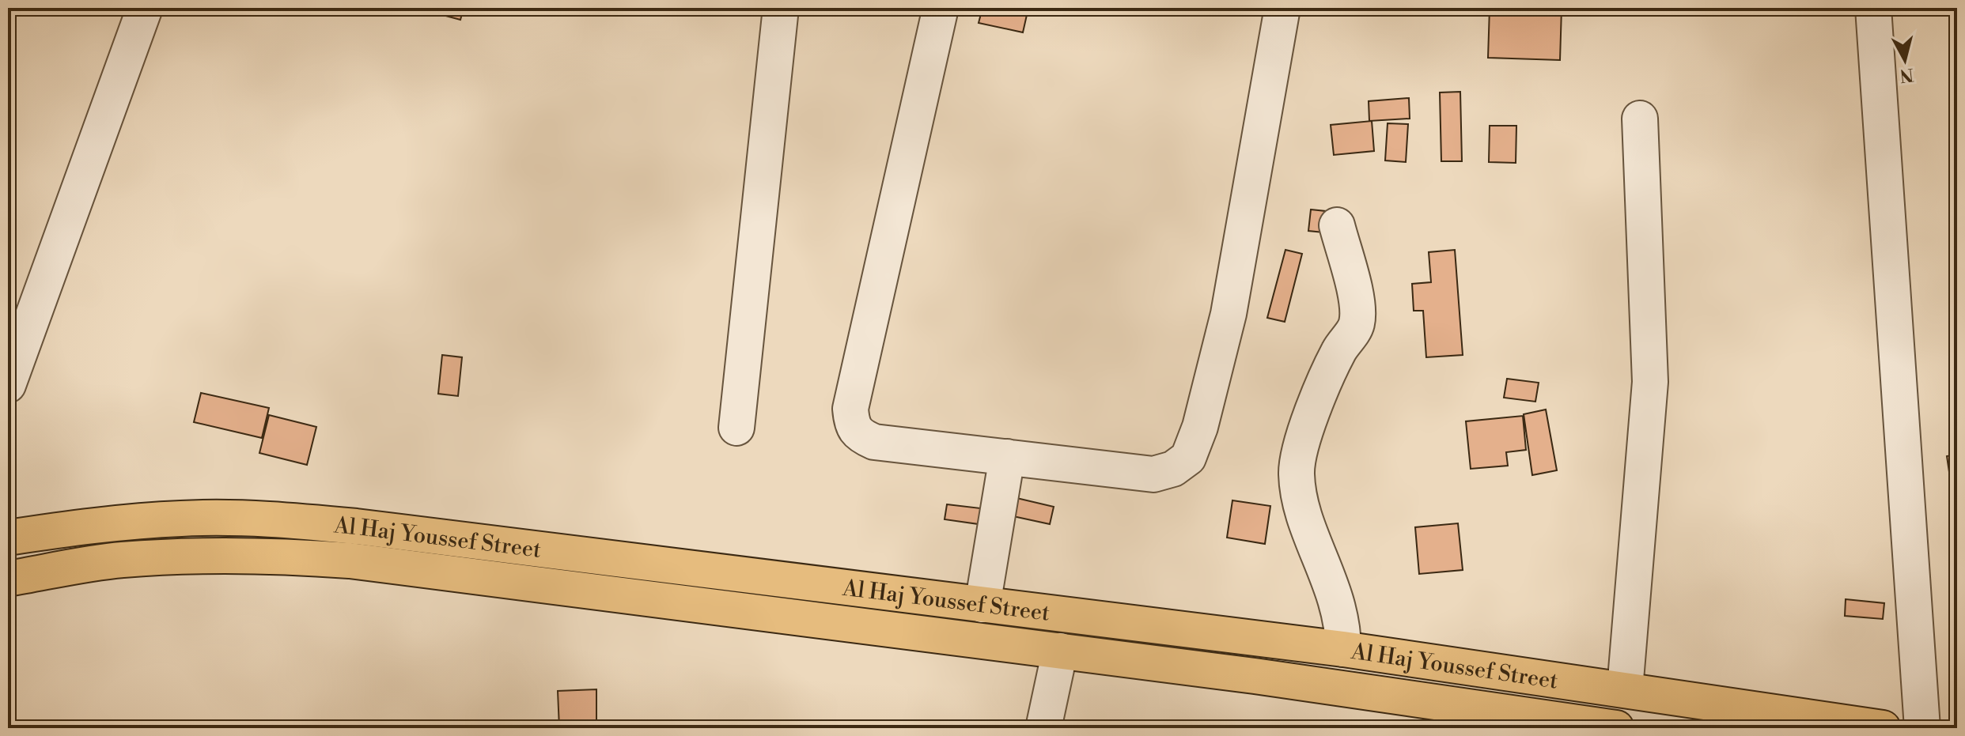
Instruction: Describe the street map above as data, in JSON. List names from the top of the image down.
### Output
{
  "streets": {
    "main road": ["Al Haj Youssef Street"]
  },
  "north": "bottom"
}
